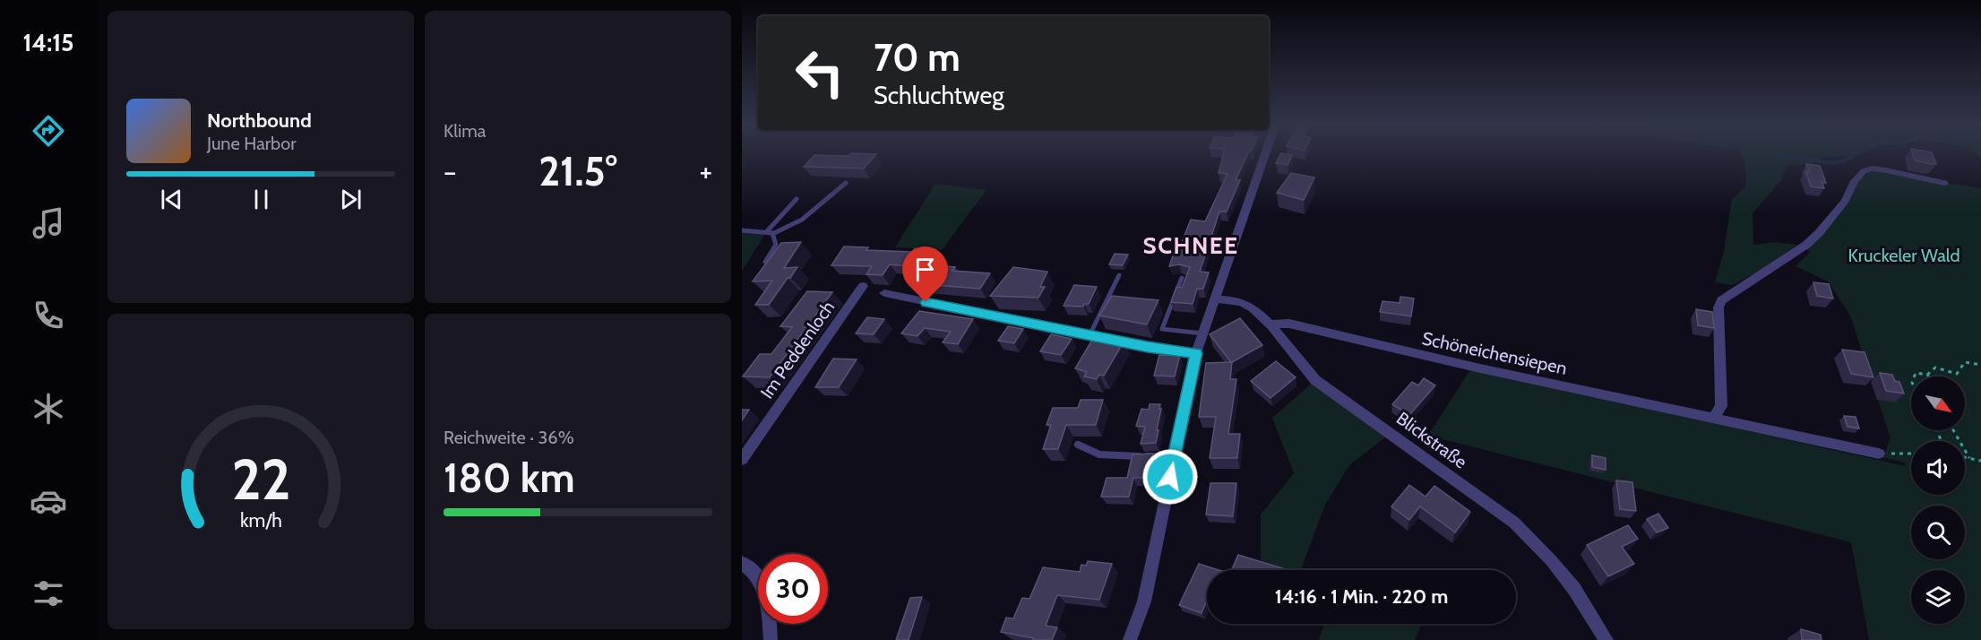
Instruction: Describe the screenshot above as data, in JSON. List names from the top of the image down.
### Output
{
  "streets": {
    "street": ["Im Peddenloch", "Schöneichensiepen", "Blickstraße"]
  },
  "crossings": [
    ["Schöneichensiepen", "Blickstraße"]
  ],
  "districts": ["SCHNEE"],
  "parks": ["Kruckeler Wald"],
  "north": "bottom right",
  "page": {
    "tabs": "14:15",
    "tile": [
      "Klima",
      ["Reichweite · 36%", "180 km"]
    ],
    "turn": ["70 m", "Schluchtweg"],
    "song": ["Northbound", "June Harbor"],
    "heat": ["−", "21.5°", "+"],
    "limit": "30",
    "trip": "14:16 · 1 Min. · 220 m",
    "gauge": ["22", "km/h"]
  }
}
